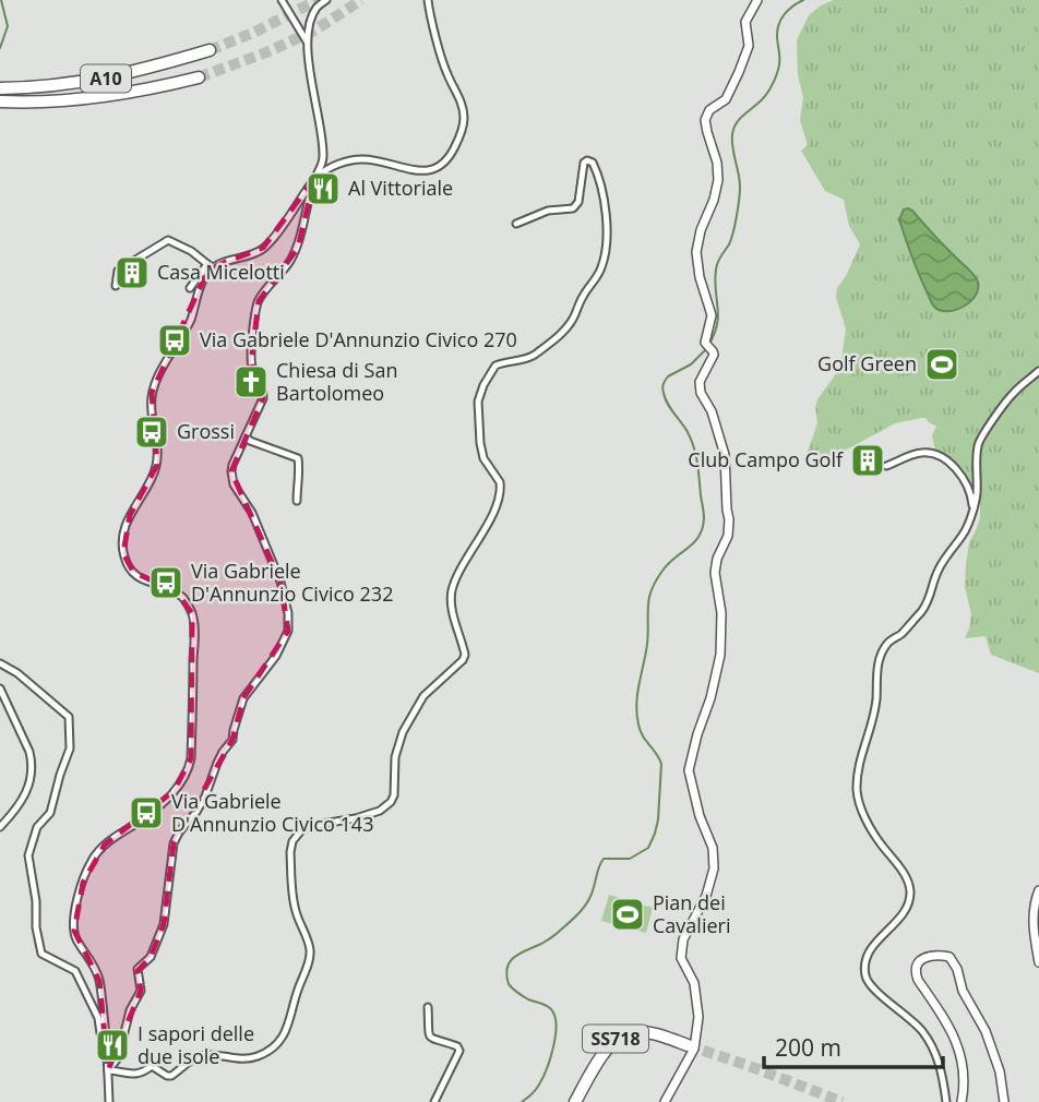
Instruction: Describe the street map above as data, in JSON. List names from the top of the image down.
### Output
{
  "streets": {
    "highway": ["A10", "SS718"]
  },
  "places": {
    "restaurant": ["Al Vittoriale", "I sapori delle due isole"],
    "building": ["Casa Micelotti", "Club Campo Golf"],
    "bus stop": [
      "Via Gabriele D'Annunzio Civico 270",
      "Grossi",
      "Via Gabriele D'Annunzio Civico 232",
      "Via Gabriele D'Annunzio Civico 143"
    ],
    "sports": ["Golf Green", "Pian dei Cavalieri"],
    "church": ["Chiesa di San Bartolomeo"]
  },
  "scale_bar": "200 m"
}
